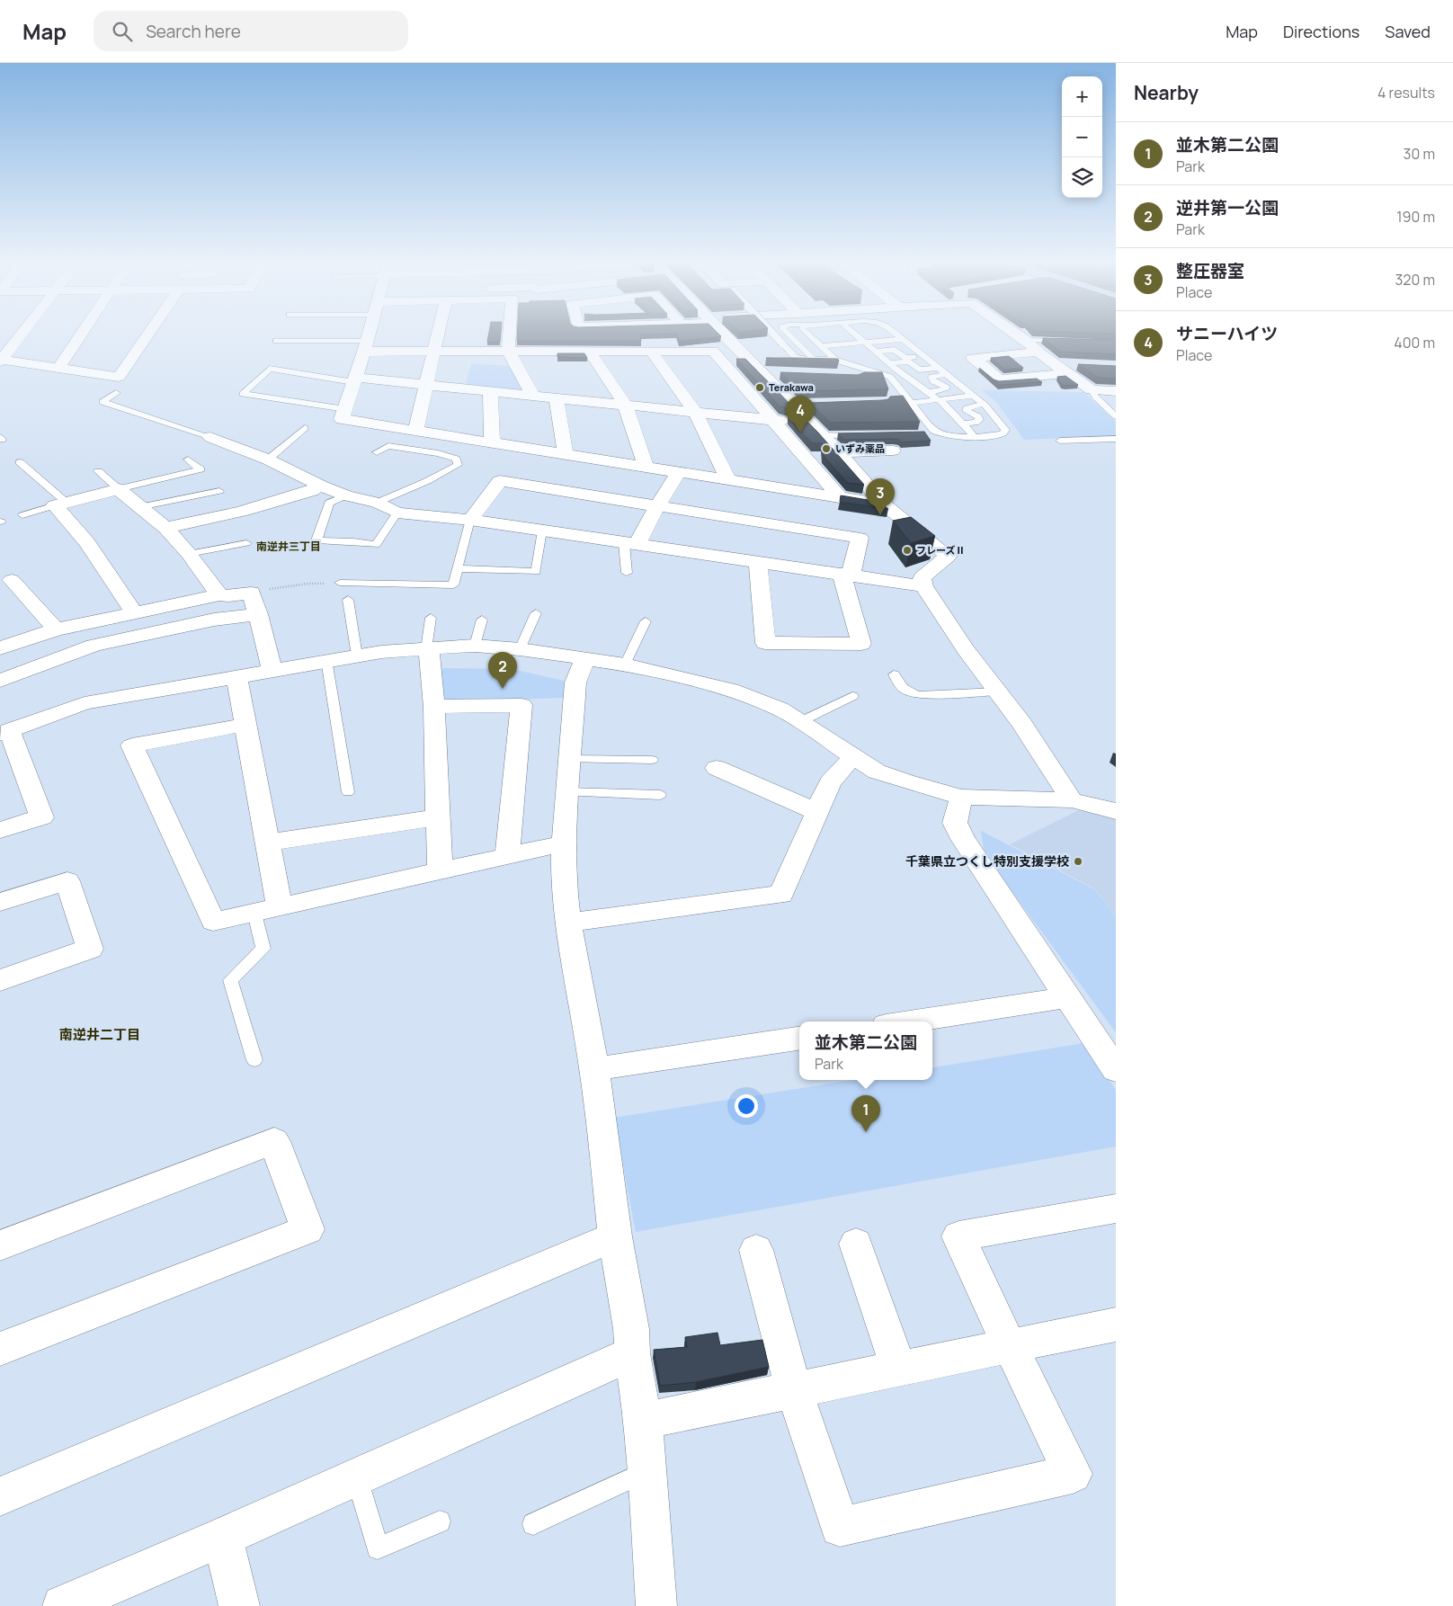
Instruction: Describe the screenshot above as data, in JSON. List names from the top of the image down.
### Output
{
  "districts": ["南逆井三丁目", "南逆井二丁目"],
  "places": [
    "Terakawa",
    "いずみ薬品",
    "フレーズⅡ",
    "千葉県立つくし特別支援学校"
  ],
  "page": {
    "header": "Map",
    "search": "Search here",
    "nav": ["Map", "Directions", "Saved"],
    "heading": ["Nearby", "4 results"],
    "map_buttons": ["+", "−"],
    "list": [
      {
        "mark": "1",
        "name": "並木第二公園",
        "note": "Park",
        "value": "30 m"
      },
      {
        "mark": "2",
        "name": "逆井第一公園",
        "note": "Park",
        "value": "190 m"
      },
      {
        "mark": "3",
        "name": "整圧器室",
        "note": "Place",
        "value": "320 m"
      },
      {
        "mark": "4",
        "name": "サニーハイツ",
        "note": "Place",
        "value": "400 m"
      }
    ],
    "pins": [
      "4",
      "3",
      "2",
      "1"
    ],
    "popup": ["並木第二公園", "Park"]
  }
}
